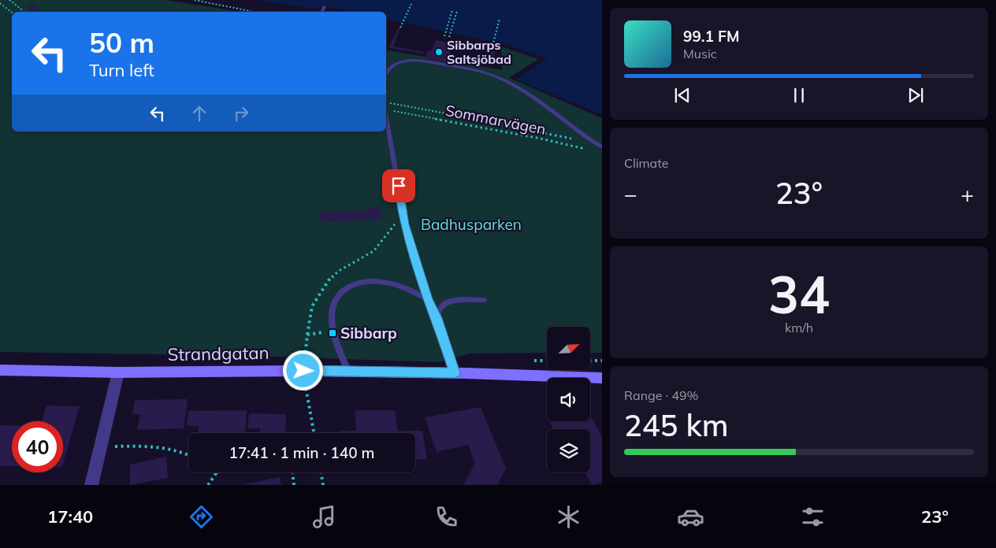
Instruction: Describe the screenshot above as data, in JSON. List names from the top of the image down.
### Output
{
  "streets": {
    "street": ["Strandgatan"],
    "path": ["Sommarvägen"]
  },
  "parks": ["Badhusparken"],
  "places": {
    "other": ["Sibbarps Saltsjöbad"],
    "transit": ["Sibbarp"]
  },
  "north": "top right",
  "page": {
    "turn": ["50 m", "Turn left"],
    "song": ["99.1 FM", "Music"],
    "tile": [
      "Climate",
      ["34", "km/h"],
      ["Range · 49%", "245 km"]
    ],
    "heat": ["−", "23°", "+"],
    "limit": "40",
    "trip": "17:41 · 1 min · 140 m",
    "tabs": ["17:40", "23°"]
  }
}
